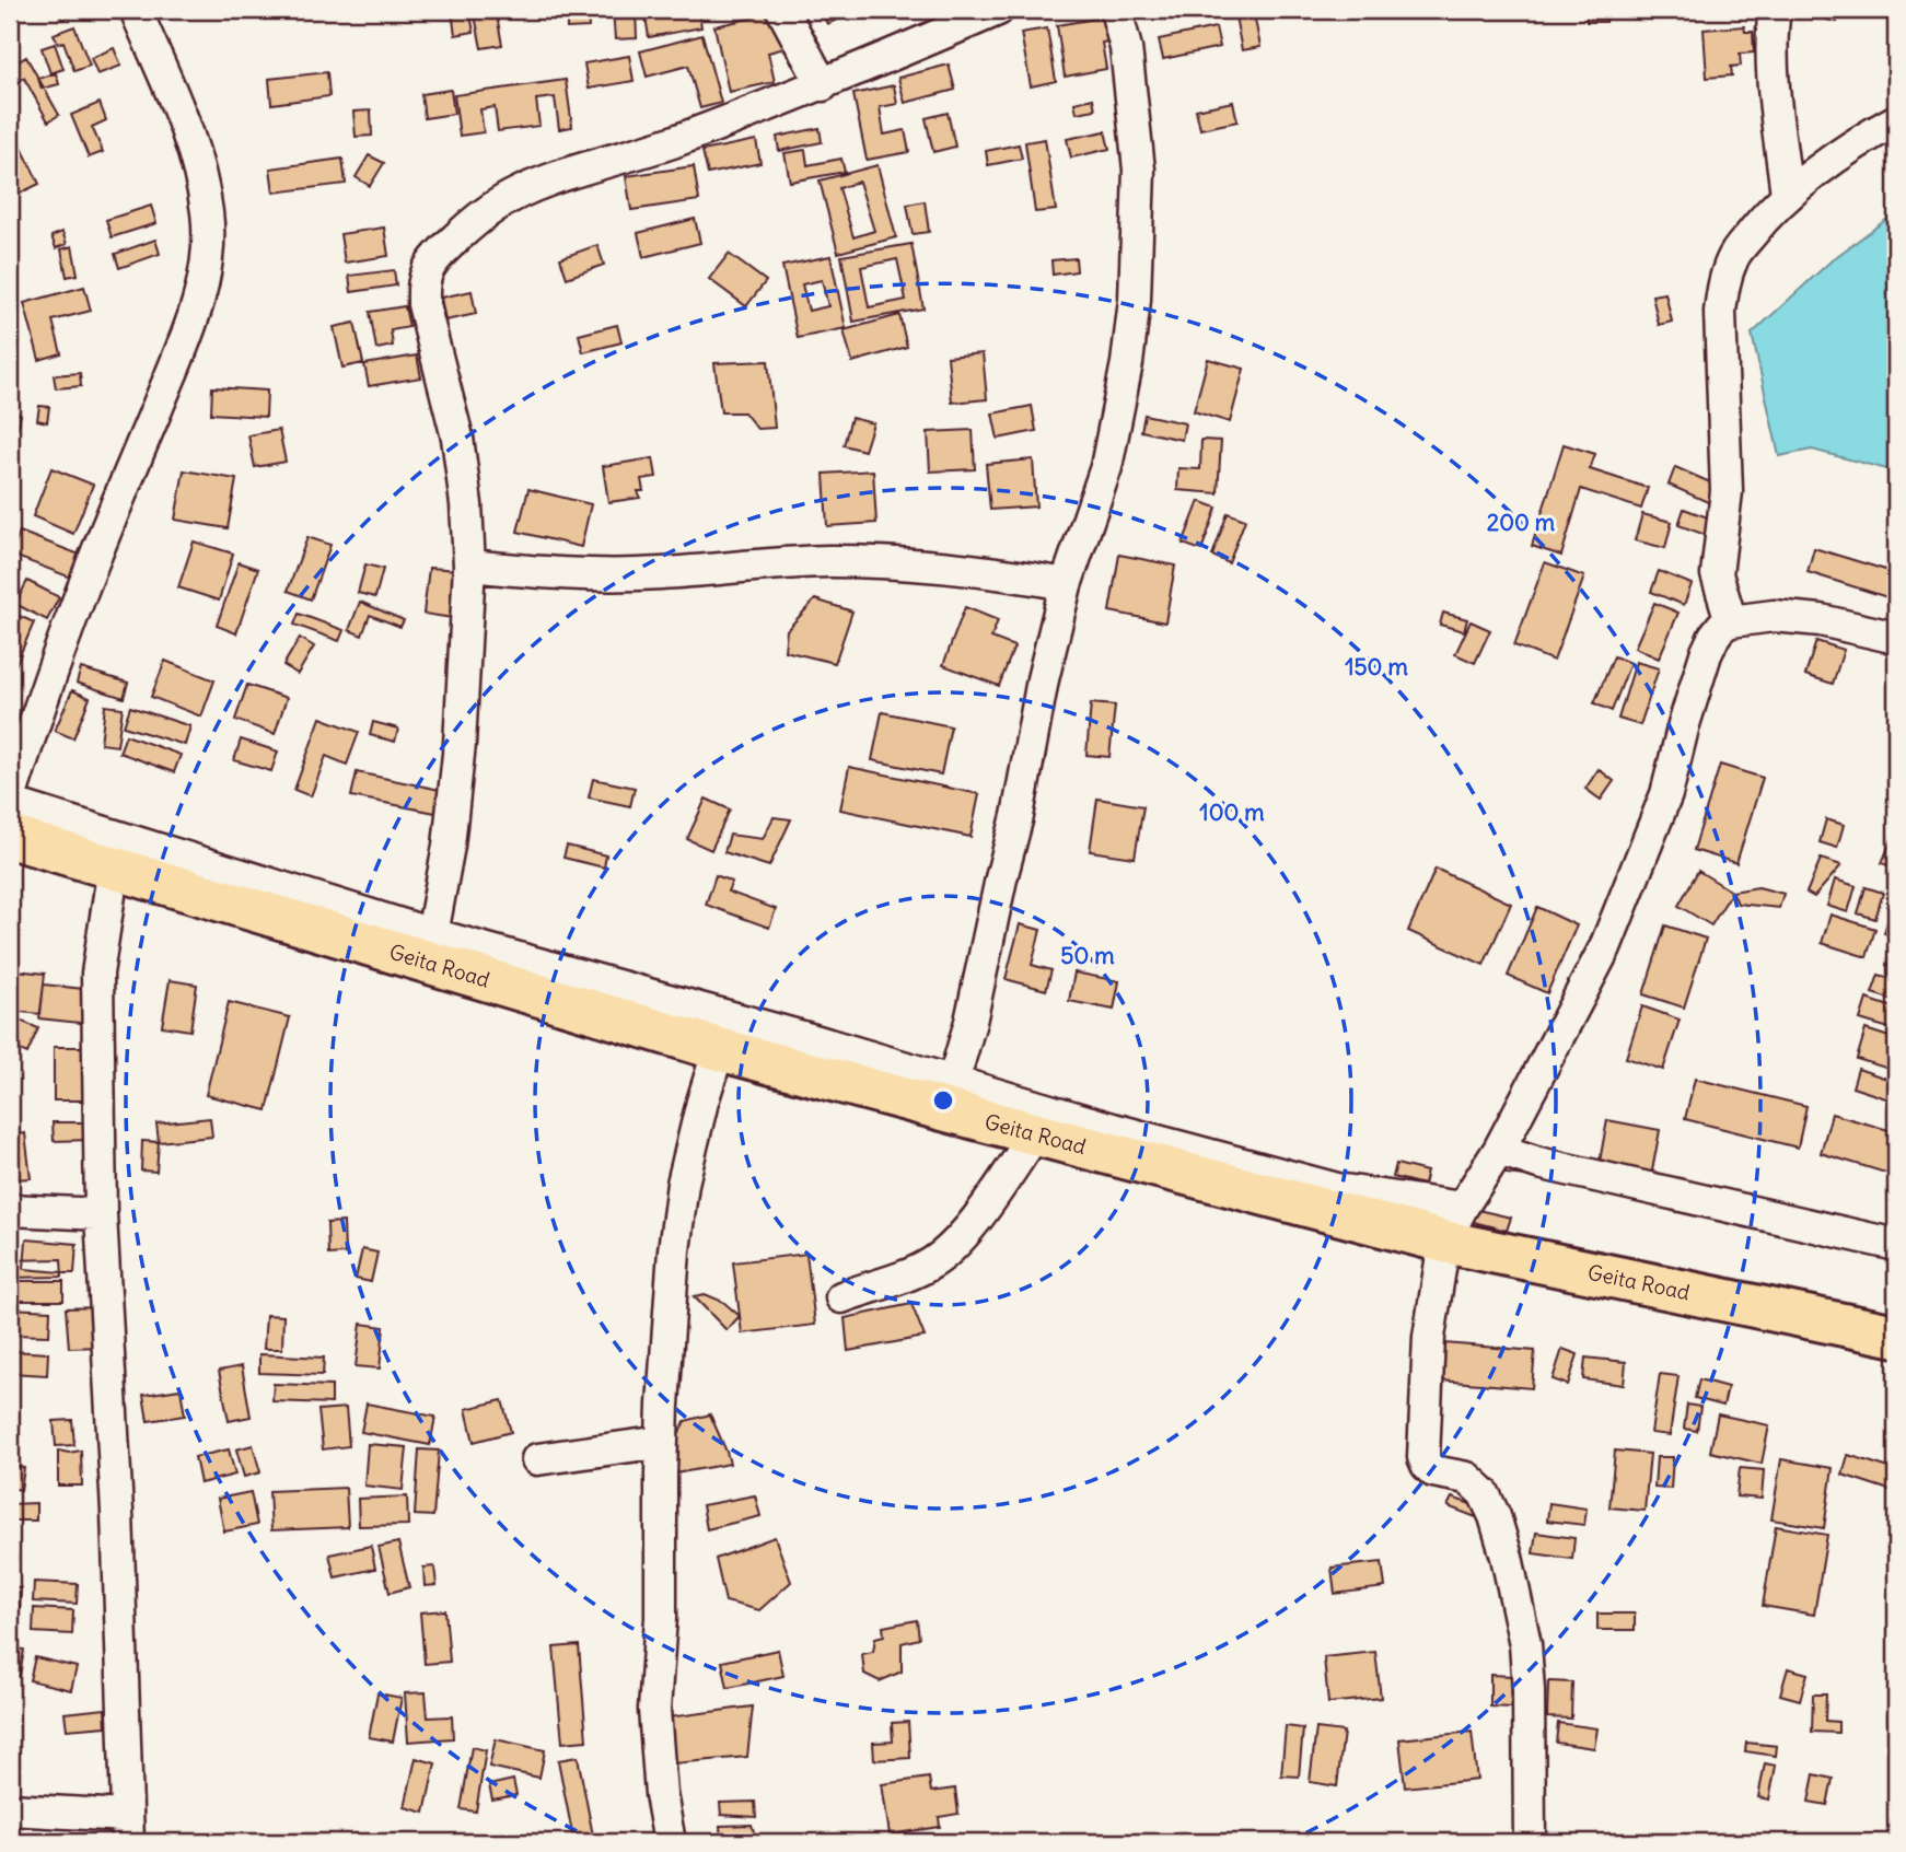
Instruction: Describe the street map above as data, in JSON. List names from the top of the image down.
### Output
{
  "streets": {
    "highway": ["Geita Road"]
  },
  "rings": [
    "200 m",
    "150 m",
    "100 m",
    "50 m"
  ]
}
